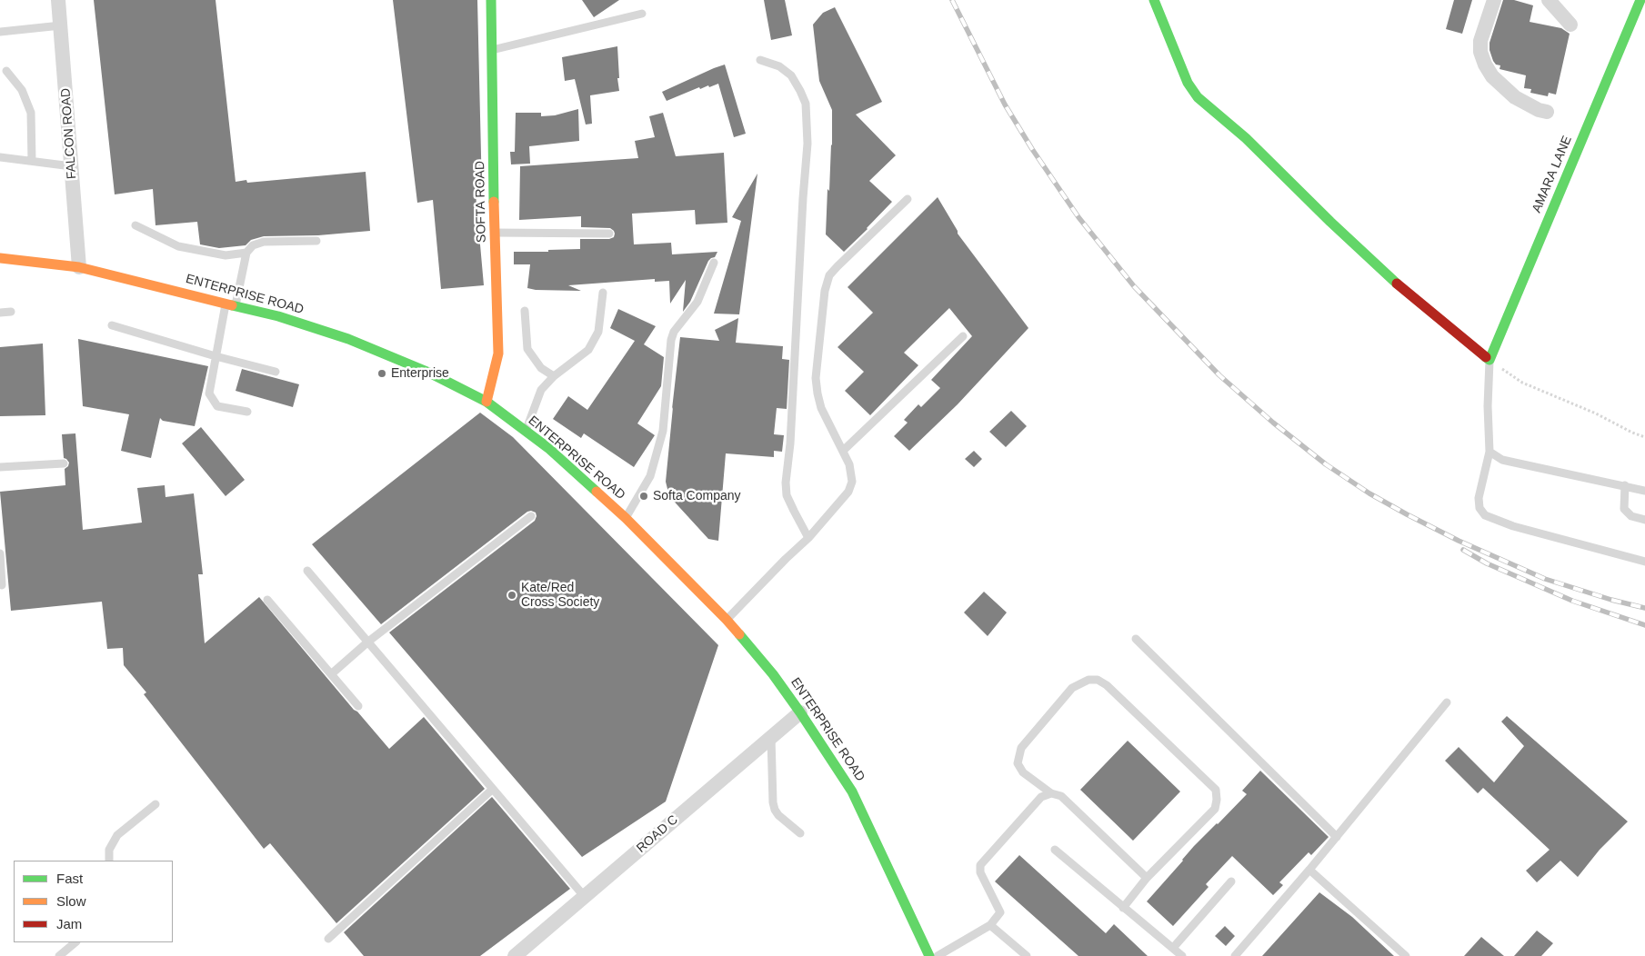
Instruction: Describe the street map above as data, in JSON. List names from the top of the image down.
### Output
{
  "streets": {
    "street": [
      "FALCON ROAD",
      "AMARA LANE",
      "SOFTA ROAD",
      "ENTERPRISE ROAD",
      "ROAD C"
    ]
  },
  "crossings": [
    ["FALCON ROAD", "ENTERPRISE ROAD"],
    ["SOFTA ROAD", "ENTERPRISE ROAD"],
    ["ENTERPRISE ROAD", "ROAD C"]
  ],
  "places": ["Enterprise", "Softa Company", "Kate/Red Cross Society"],
  "legend": ["Fast", "Slow", "Jam"]
}
